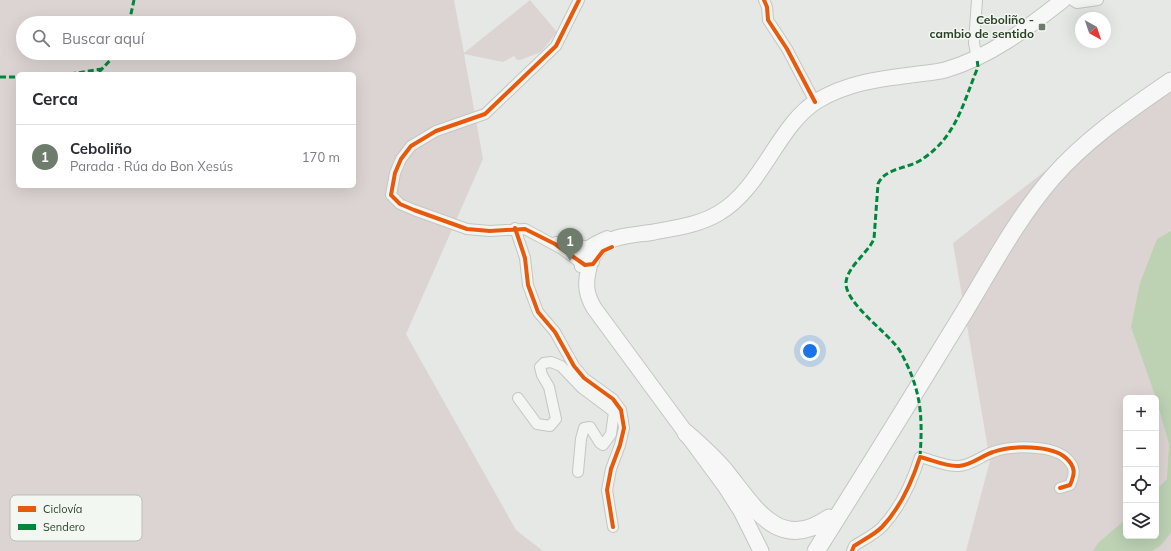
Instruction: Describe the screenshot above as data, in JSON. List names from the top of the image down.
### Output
{
  "places": {
    "transit": ["Ceboliño - cambio de sentido"]
  },
  "legend": ["Ciclovía", "Sendero"],
  "north": "bottom right",
  "page": {
    "search": "Buscar aquí",
    "heading": "Cerca",
    "list": [
      {
        "mark": "1",
        "name": "Ceboliño",
        "note": "Parada · Rúa do Bon Xesús",
        "value": "170 m"
      }
    ],
    "pins": "1",
    "map_buttons": ["+", "−"]
  }
}
